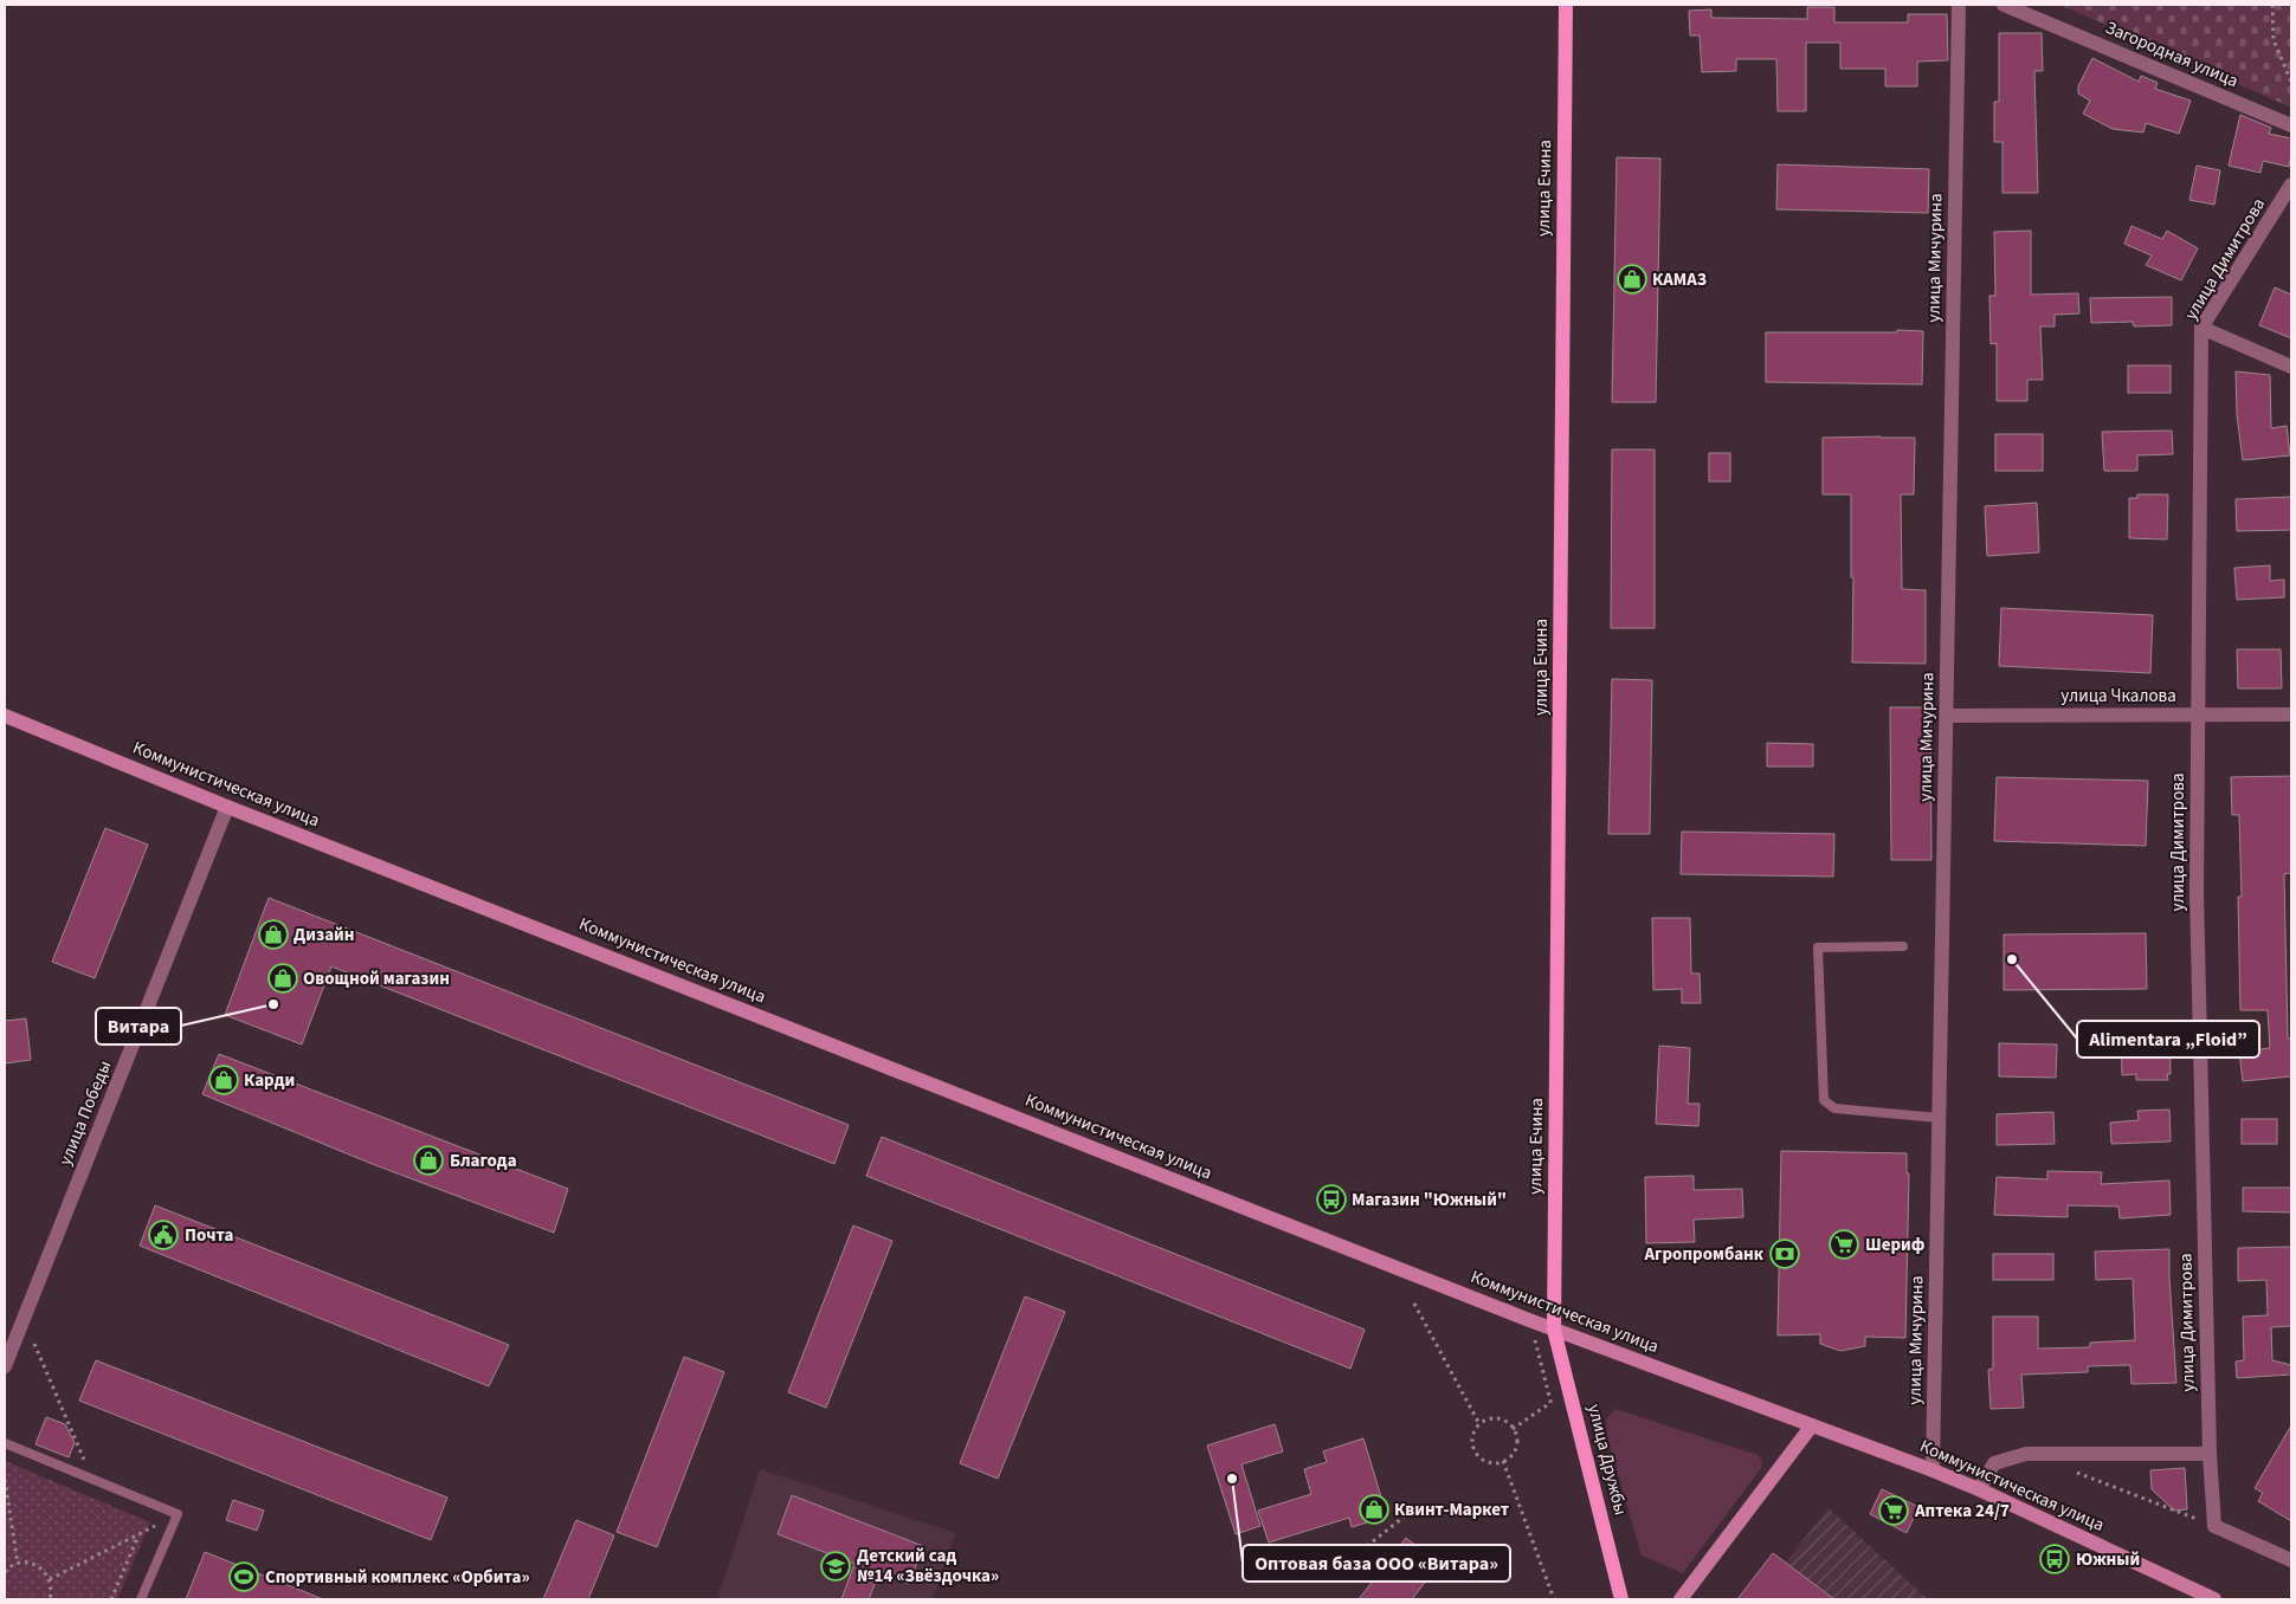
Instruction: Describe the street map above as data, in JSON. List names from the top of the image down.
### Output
{
  "streets": {
    "main road": ["улица Ечина", "Коммунистическая улица", "улица Дружбы"],
    "street": [
      "Загородная улица",
      "улица Мичурина",
      "улица Димитрова",
      "улица Чкалова",
      "улица Победы"
    ]
  },
  "crossings": [
    ["улица Ечина", "Коммунистическая улица"],
    ["улица Ечина", "улица Дружбы"],
    ["улица Мичурина", "улица Чкалова"],
    ["улица Мичурина", "Коммунистическая улица"],
    ["улица Димитрова", "улица Чкалова"],
    ["Коммунистическая улица", "улица Победы"],
    ["Коммунистическая улица", "улица Дружбы"]
  ],
  "places": {
    "shop": [
      "КАМАЗ",
      "Дизайн",
      "Овощной магазин",
      "Карди",
      "Благода",
      "Квинт-Маркет"
    ],
    "other": ["Alimentara „Floid”", "Витара", "Оптовая база ООО «Витара»"],
    "bus stop": ["Магазин \"Южный\"", "Южный"],
    "public building": ["Почта"],
    "supermarket": ["Шериф", "Аптека 24/7"],
    "bank": ["Агропромбанк"],
    "school or university": ["Детский сад №14 «Звёздочка»"],
    "sports": ["Спортивный комплекс «Орбита»"]
  }
}
